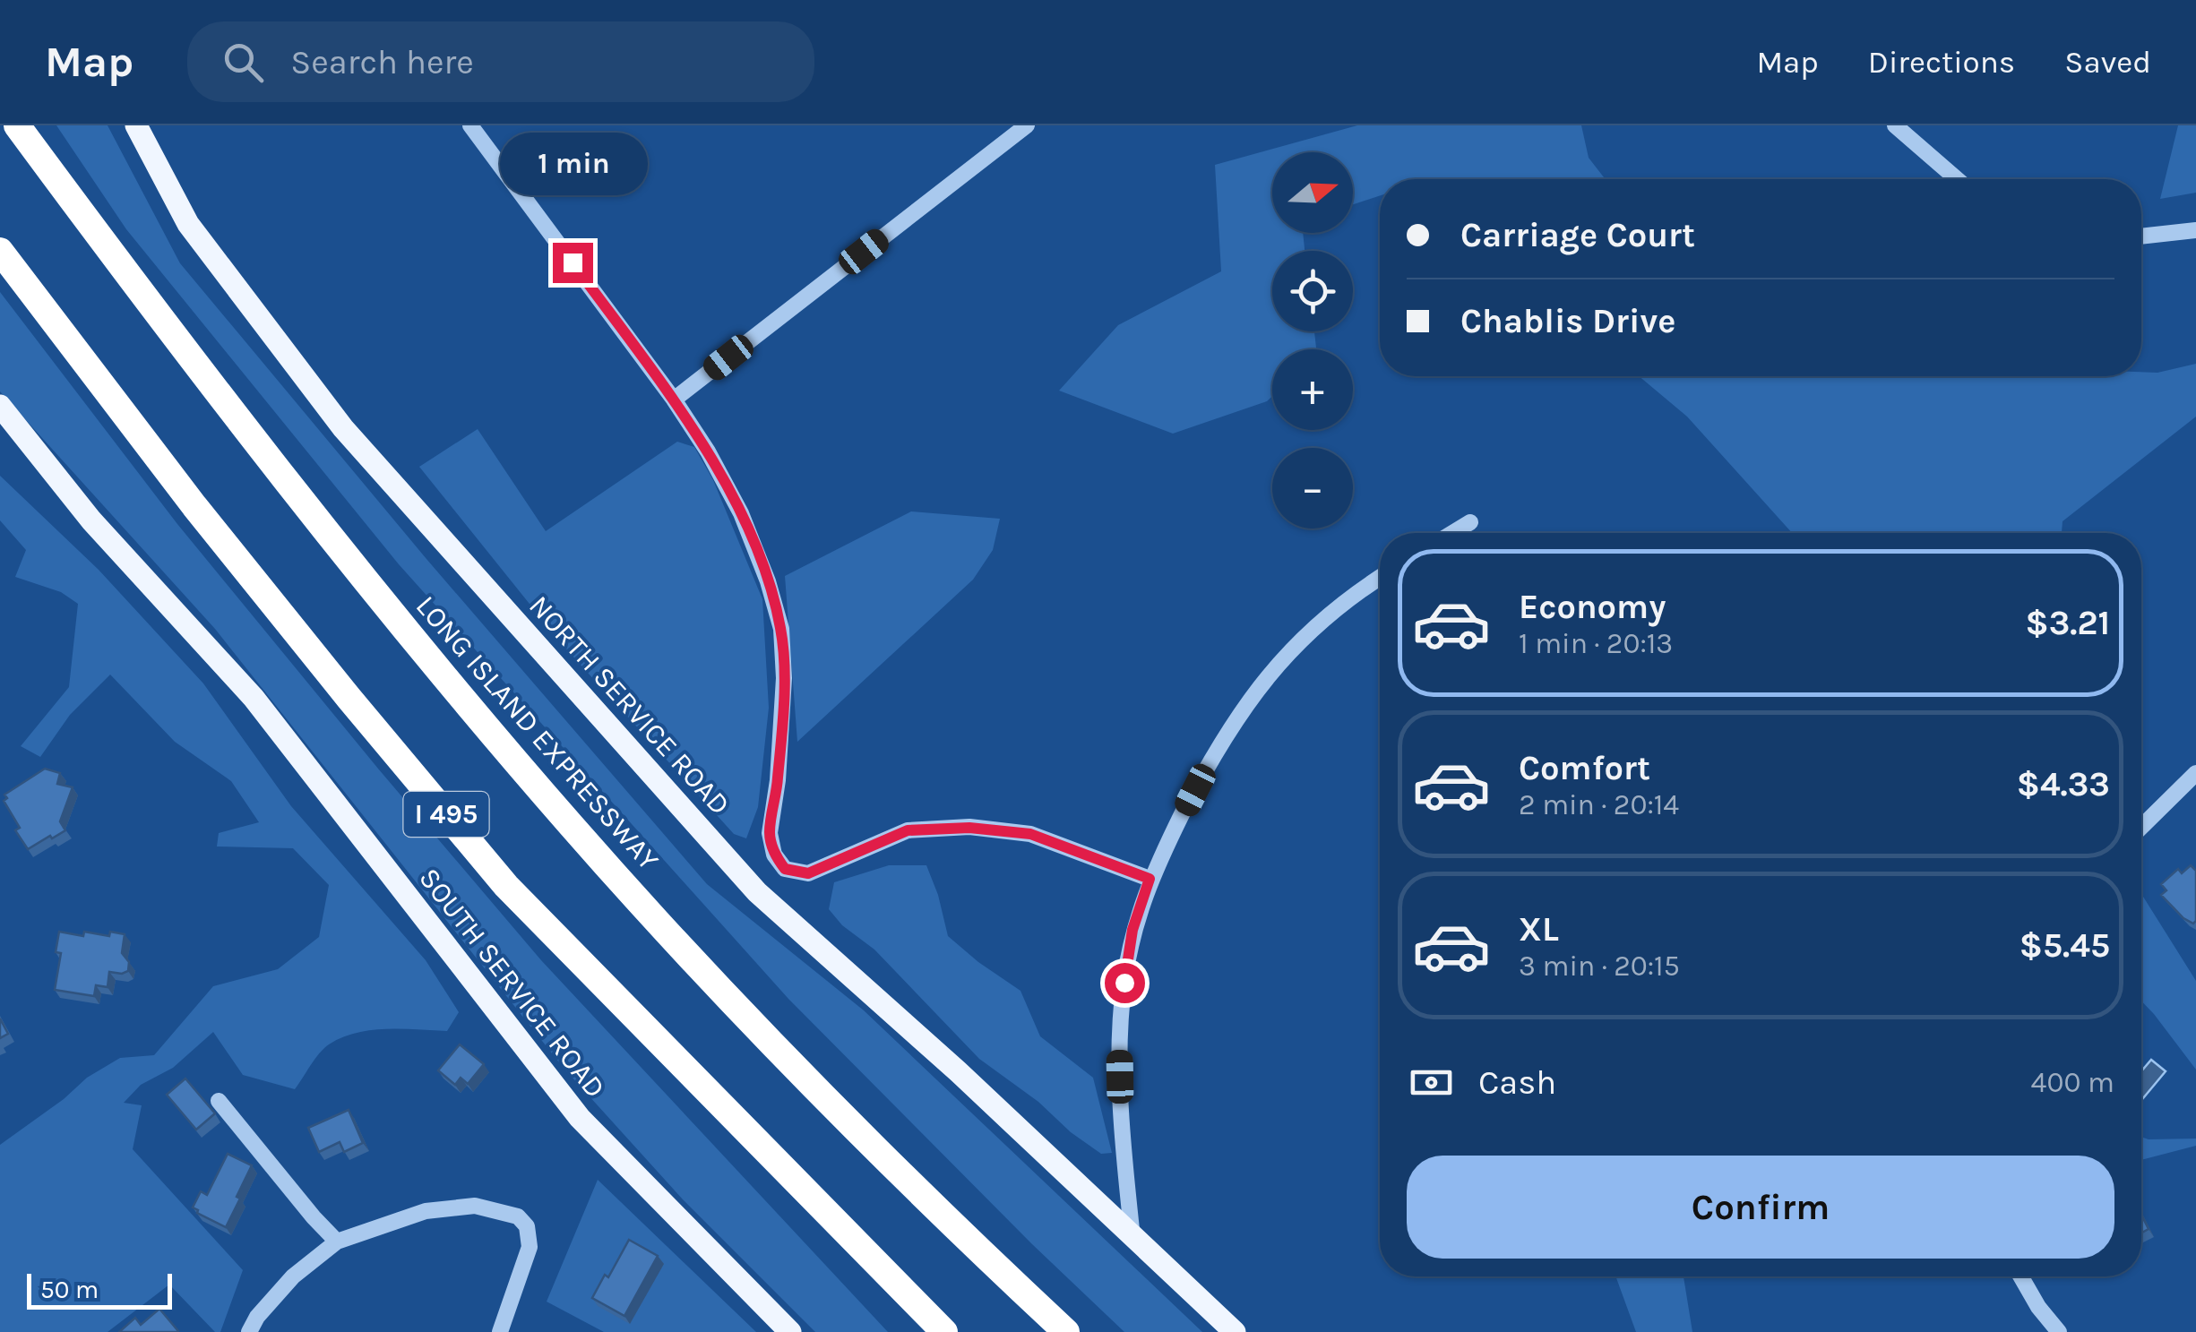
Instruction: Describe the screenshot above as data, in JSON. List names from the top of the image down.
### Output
{
  "streets": {
    "highway": ["LONG ISLAND EXPRESSWAY", "I 495"],
    "main road": ["NORTH SERVICE ROAD", "SOUTH SERVICE ROAD"]
  },
  "scale_bar": "50 m",
  "north": "right",
  "page": {
    "header": "Map",
    "search": "Search here",
    "nav": ["Map", "Directions", "Saved"],
    "bubble": "1 min",
    "map_buttons": ["+", "−"],
    "banner": ["Carriage Court", "Chablis Drive"],
    "list": [
      {
        "name": "Economy",
        "note": "1 min · 20:13",
        "value": "$3.21"
      },
      {
        "name": "Comfort",
        "note": "2 min · 20:14",
        "value": "$4.33"
      },
      {
        "name": "XL",
        "note": "3 min · 20:15",
        "value": "$5.45"
      }
    ],
    "pay": ["Cash", "400 m"],
    "buttons": "Confirm",
    "scale": "50 m"
  }
}
